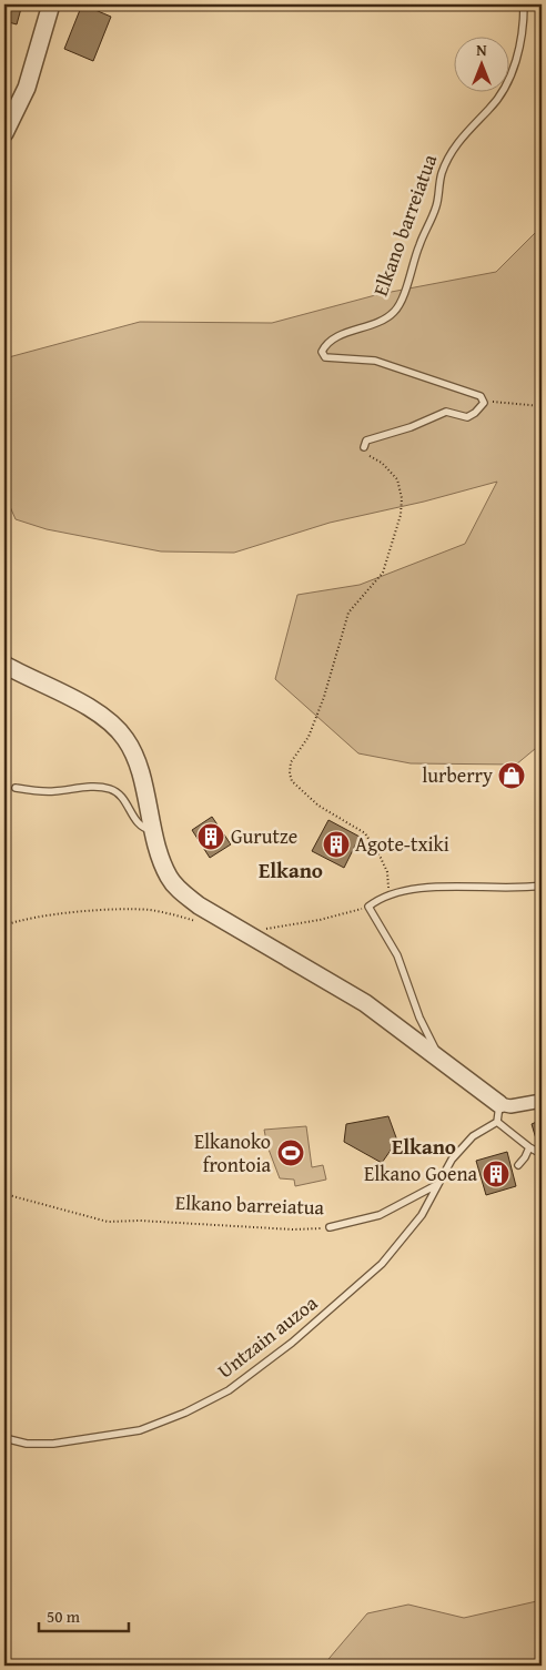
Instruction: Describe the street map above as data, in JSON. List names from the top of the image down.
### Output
{
  "streets": {
    "lane": ["Elkano barreiatua", "Untzain auzoa"]
  },
  "crossings": [
    ["Elkano barreiatua", "Untzain auzoa"]
  ],
  "districts": ["Elkano", "Elkano"],
  "places": {
    "shop": ["lurberry"],
    "building": ["Gurutze", "Agote-txiki", "Elkano Goena"],
    "sports": ["Elkanoko frontoia"]
  },
  "scale_bar": "50 m",
  "north": "top"
}
